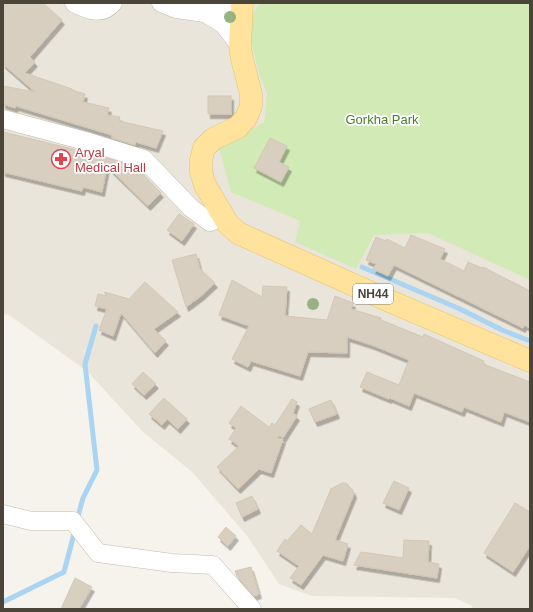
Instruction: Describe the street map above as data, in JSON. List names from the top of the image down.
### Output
{
  "streets": {
    "main road": ["NH44"]
  },
  "parks": ["Gorkha Park"],
  "places": {
    "pharmacy": ["Aryal Medical Hall"]
  }
}
